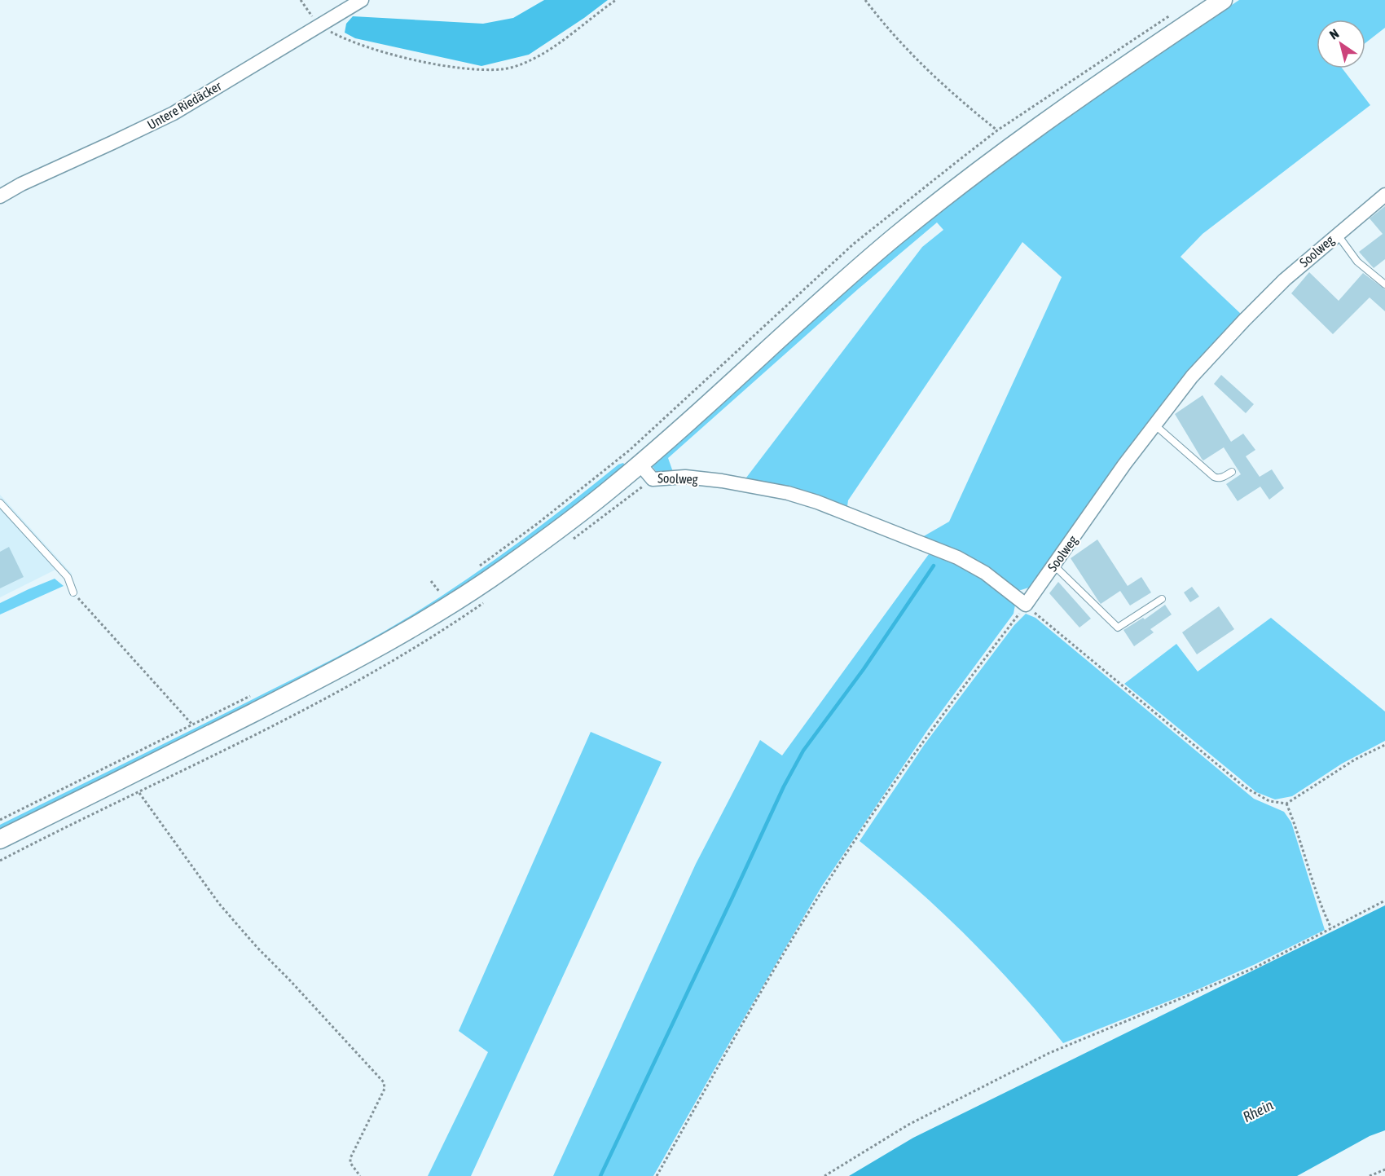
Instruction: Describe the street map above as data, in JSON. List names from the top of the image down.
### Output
{
  "streets": {
    "street": ["Untere Riedäcker", "Soolweg"]
  },
  "water": ["Rhein"],
  "north": "top left"
}
